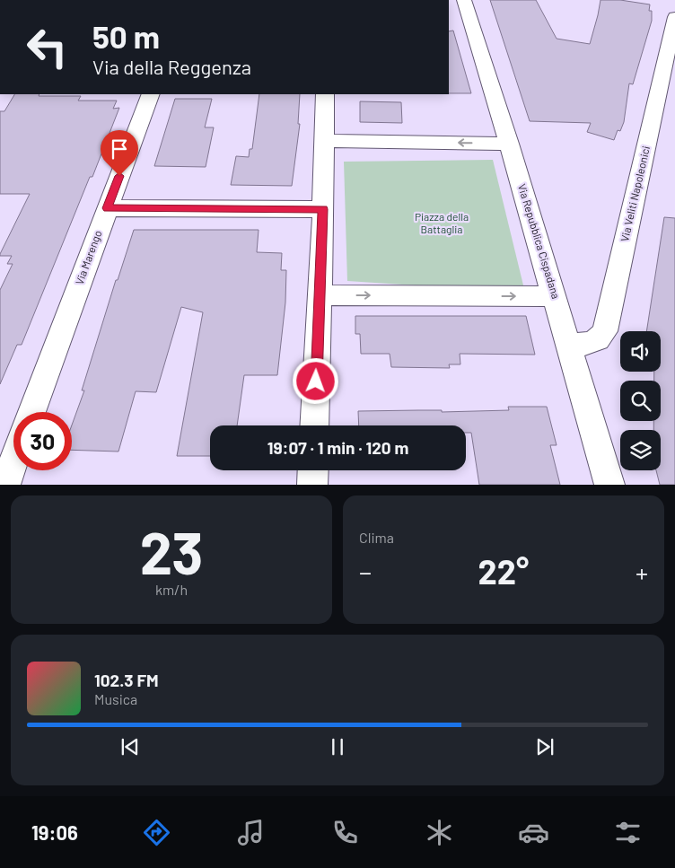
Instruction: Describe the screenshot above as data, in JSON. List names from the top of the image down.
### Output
{
  "streets": {
    "street": ["Via Veliti Napoleonici", "Via Repubblica Cispadana", "Via Marengo"]
  },
  "crossings": [
    ["Via Veliti Napoleonici", "Via Repubblica Cispadana"]
  ],
  "parks": ["Piazza della Battaglia"],
  "page": {
    "turn": ["50 m", "Via della Reggenza"],
    "limit": "30",
    "trip": "19:07 · 1 min · 120 m",
    "tile": [
      ["23", "km/h"],
      "Clima"
    ],
    "heat": ["−", "22°", "+"],
    "song": ["102.3 FM", "Musica"],
    "tabs": "19:06"
  }
}
